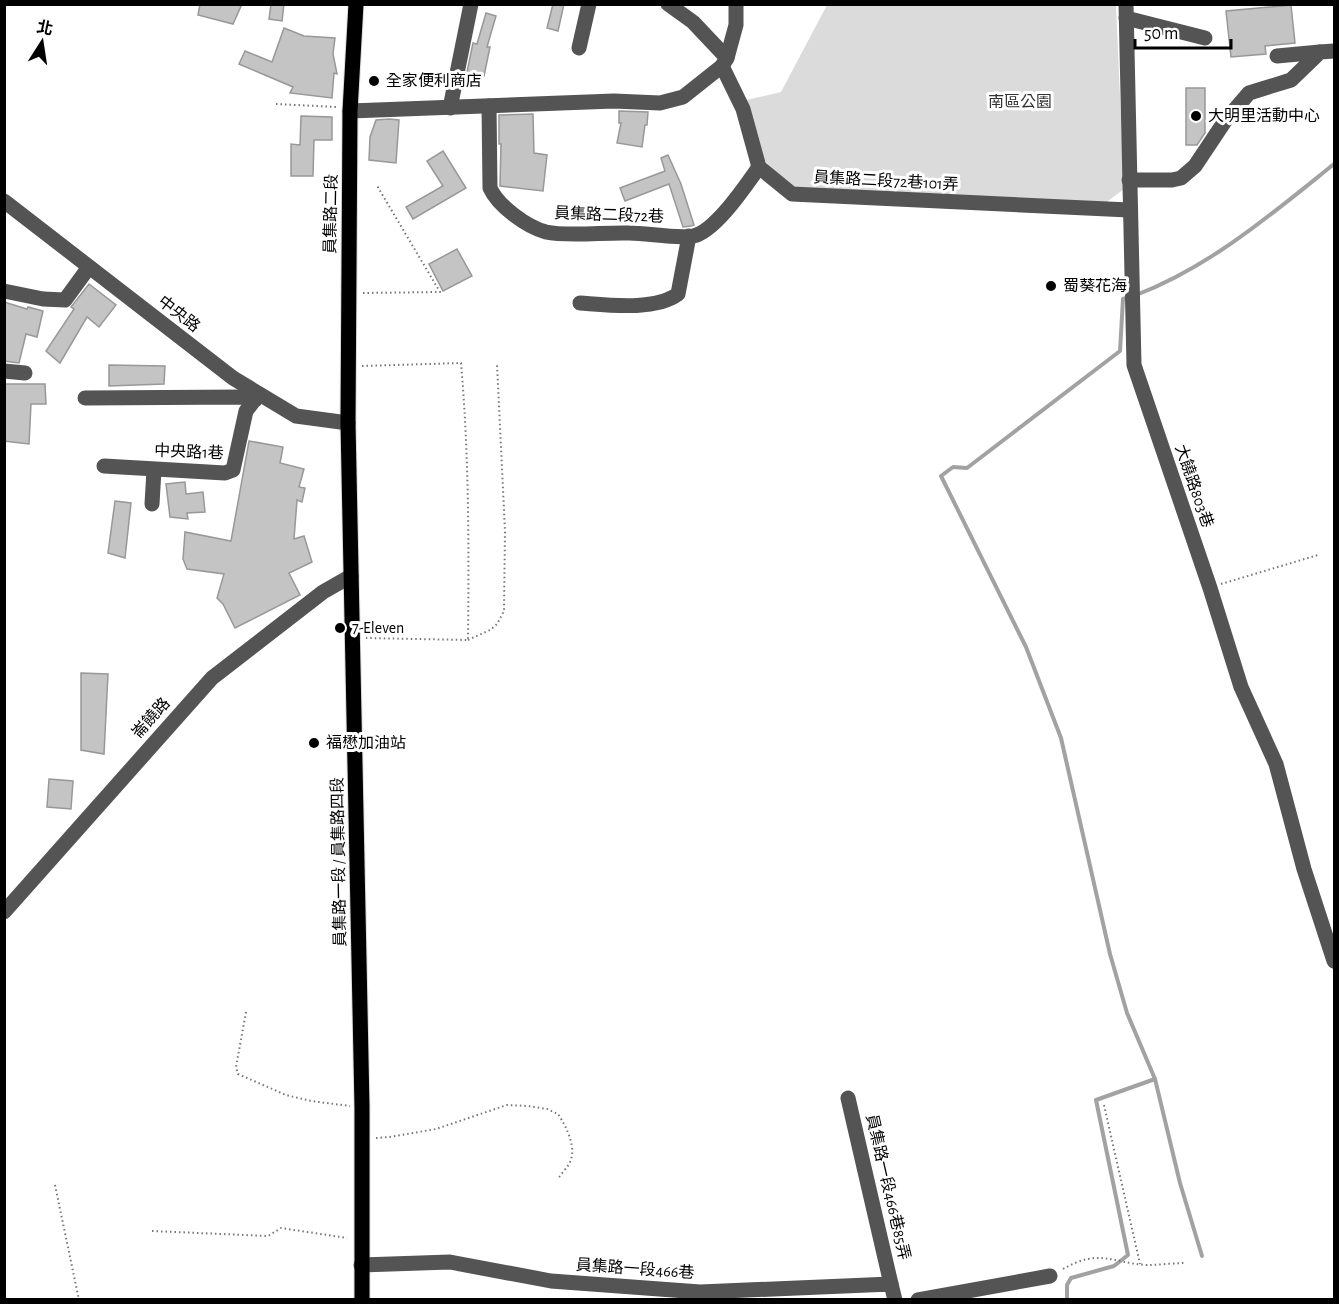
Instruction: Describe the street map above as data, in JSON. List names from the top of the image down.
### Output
{
  "streets": {
    "main road": ["員集路二段", "員集路一段 / 員集路四段"],
    "street": [
      "員集路二段72巷101弄",
      "員集路二段72巷",
      "中央路",
      "中央路1巷",
      "大饒路803巷",
      "崙饒路",
      "員集路一段466巷85弄",
      "員集路一段466巷"
    ]
  },
  "crossings": [
    ["員集路二段72巷101弄", "大饒路803巷"],
    ["員集路二段", "中央路"],
    ["員集路二段", "員集路一段 / 員集路四段"],
    ["中央路", "中央路1巷"],
    ["中央路", "員集路一段 / 員集路四段"],
    ["崙饒路", "員集路一段 / 員集路四段"],
    ["員集路一段 / 員集路四段", "員集路一段466巷"],
    ["員集路一段466巷85弄", "員集路一段466巷"]
  ],
  "parks": ["南區公園"],
  "places": [
    "全家便利商店",
    "大明里活動中心",
    "蜀葵花海",
    "7-Eleven",
    "福懋加油站"
  ],
  "scale_bar": "50 m",
  "north": "top"
}
